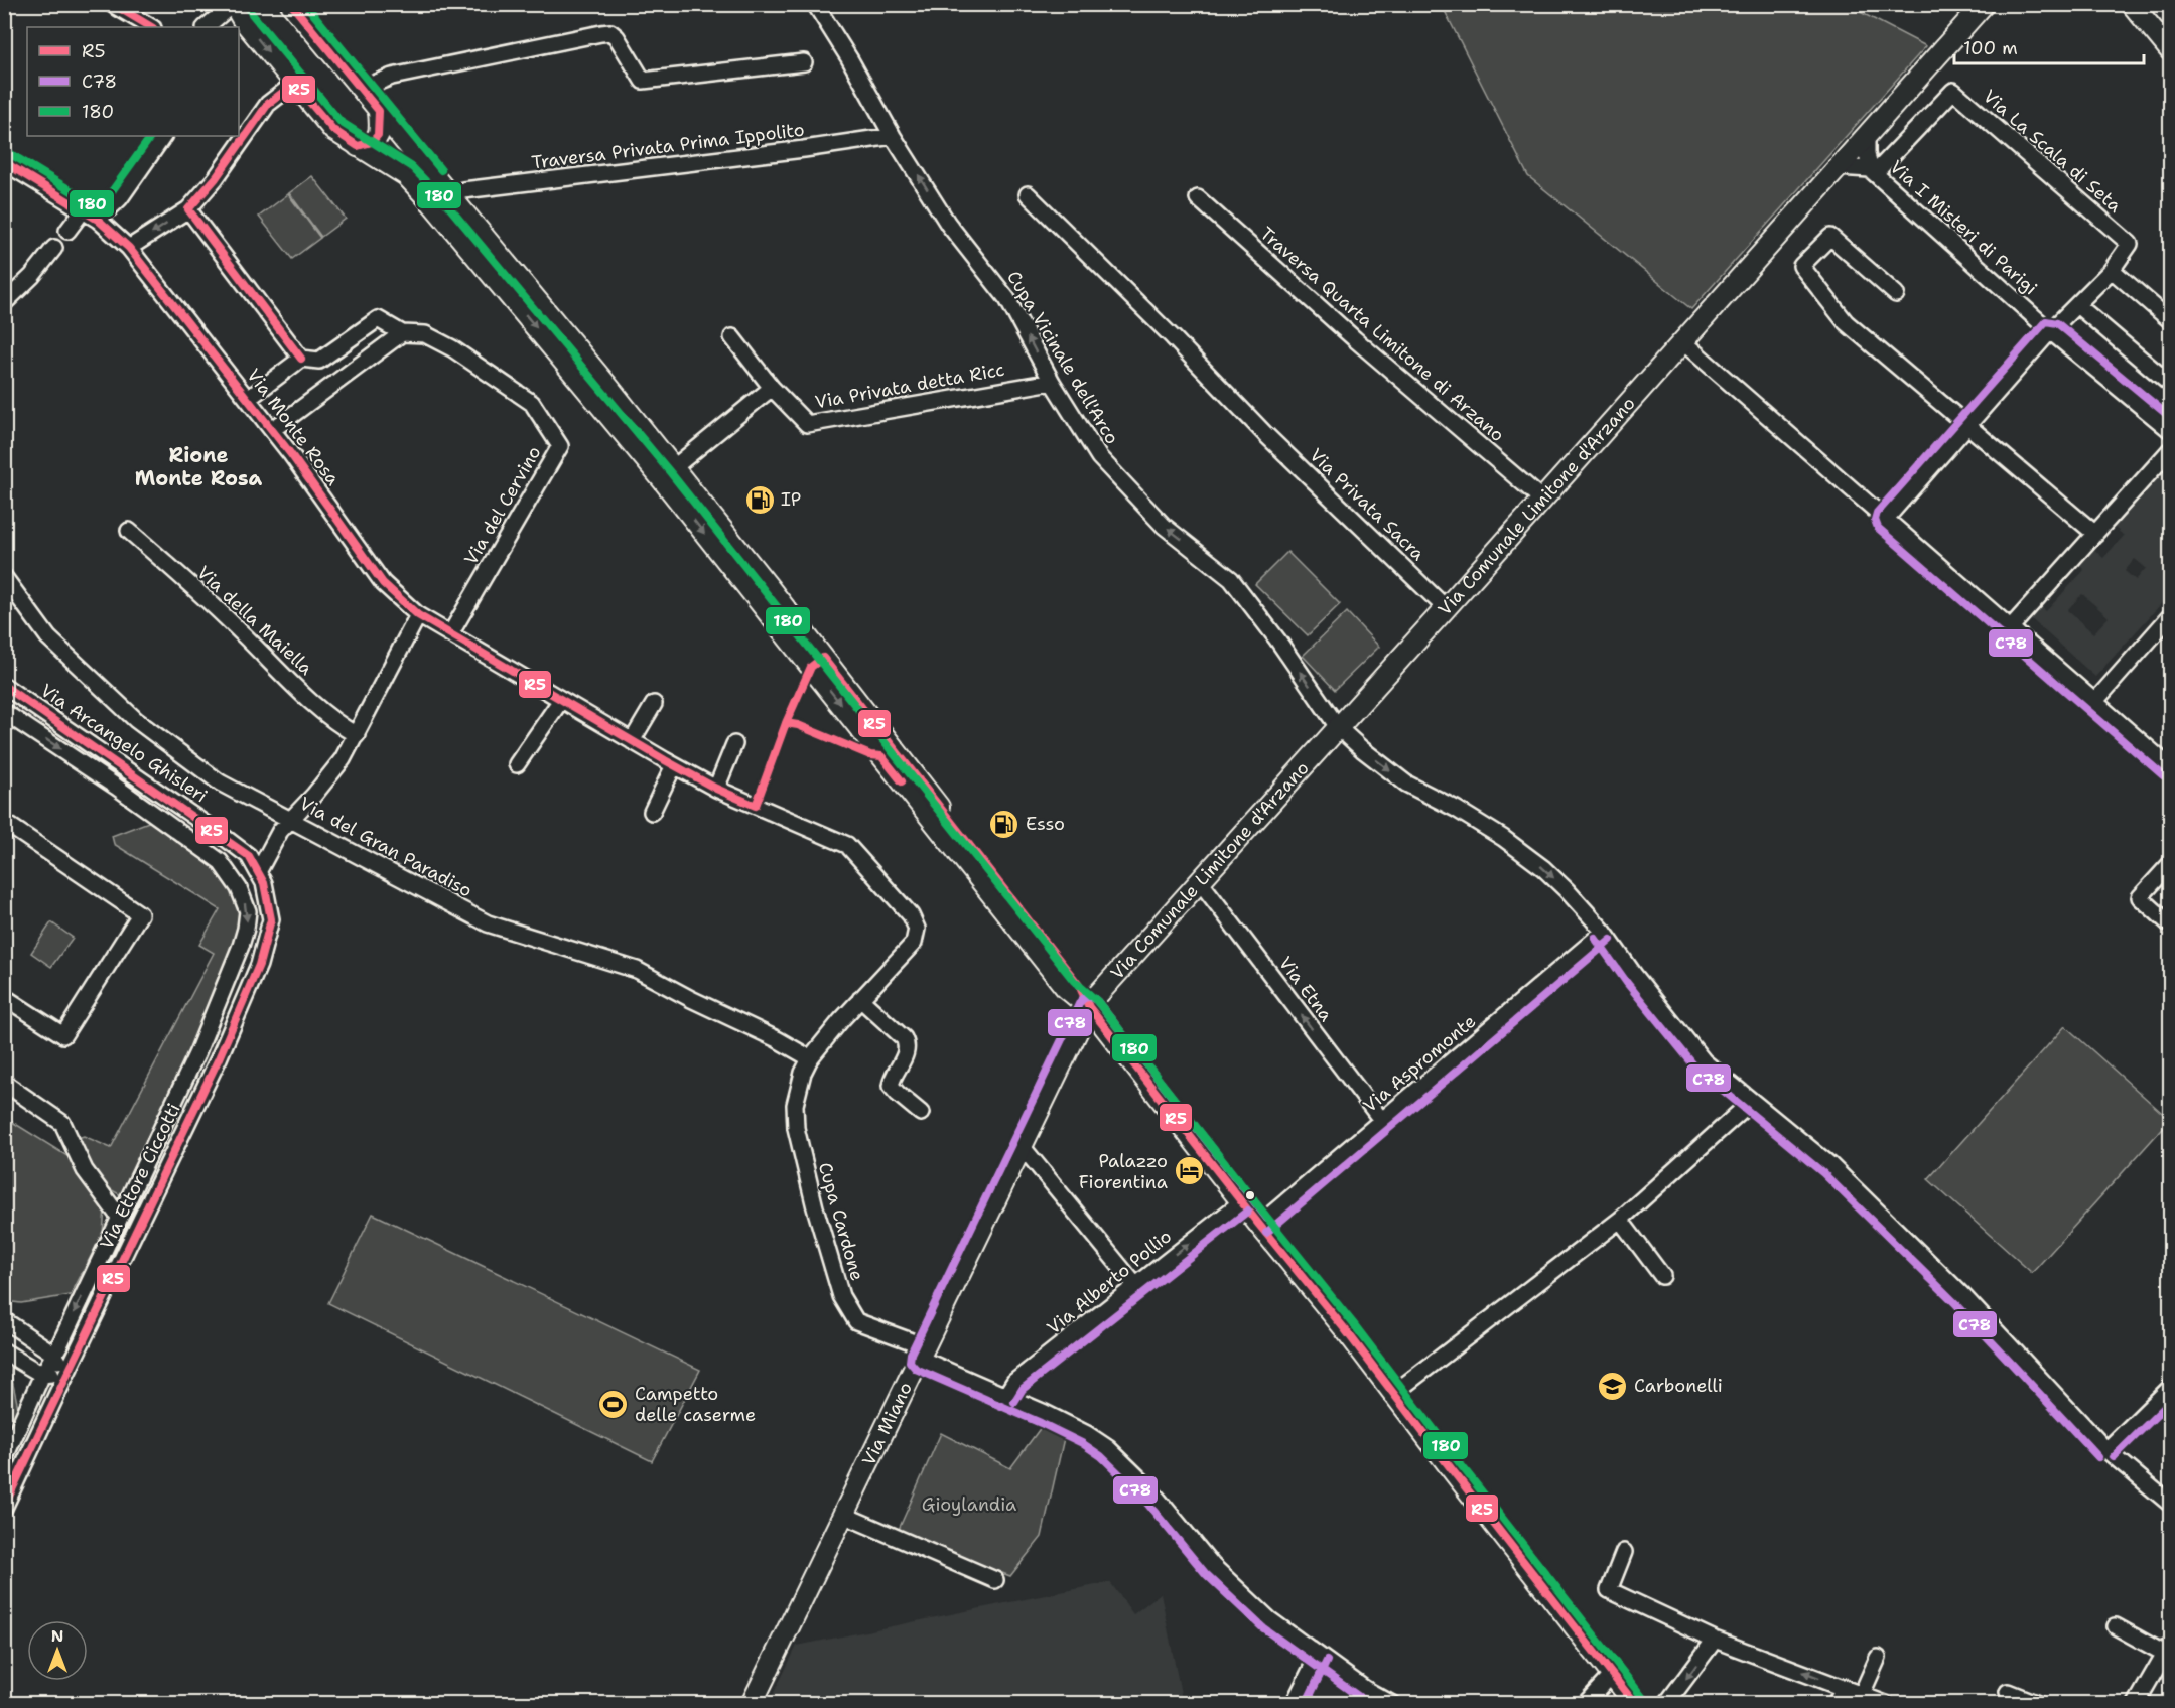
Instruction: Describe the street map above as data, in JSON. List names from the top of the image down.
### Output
{
  "streets": {
    "main road": ["Via Comunale Limitone d'Arzano", "Via Miano"],
    "street": [
      "Traversa Privata Prima Ippolito",
      "Via La Scala di Seta",
      "Via I Misteri di Parigi",
      "Traversa Quarta Limitone di Arzano",
      "Cupa Vicinale dell'Arco",
      "Via Privata detta Ricc",
      "Via Monte Rosa",
      "Via Privata Sacra",
      "Via del Cervino",
      "Via della Maiella",
      "Via Arcangelo Ghisleri",
      "Via del Gran Paradiso",
      "Via Etna",
      "Via Aspromonte",
      "Via Ettore Ciccotti",
      "Cupa Cardone",
      "Via Alberto Pollio"
    ]
  },
  "crossings": [
    ["Traversa Privata Prima Ippolito", "Cupa Vicinale dell'Arco"],
    ["Via La Scala di Seta", "Via I Misteri di Parigi"],
    ["Via I Misteri di Parigi", "Via Comunale Limitone d'Arzano"],
    ["Traversa Quarta Limitone di Arzano", "Via Comunale Limitone d'Arzano"],
    ["Cupa Vicinale dell'Arco", "Via Privata detta Ricc"],
    ["Cupa Vicinale dell'Arco", "Via Comunale Limitone d'Arzano"],
    ["Cupa Vicinale dell'Arco", "Via Aspromonte"],
    ["Via Monte Rosa", "Via del Cervino"],
    ["Via Monte Rosa", "Via del Gran Paradiso"],
    ["Via Monte Rosa", "Cupa Cardone"],
    ["Via Privata Sacra", "Via Comunale Limitone d'Arzano"],
    ["Via Comunale Limitone d'Arzano", "Via Etna"],
    ["Via Comunale Limitone d'Arzano", "Via Miano"],
    ["Via Arcangelo Ghisleri", "Via Ettore Ciccotti"],
    ["Via del Gran Paradiso", "Cupa Cardone"],
    ["Via Etna", "Via Aspromonte"],
    ["Cupa Cardone", "Via Alberto Pollio"],
    ["Cupa Cardone", "Via Miano"]
  ],
  "one_way": ["Via Etna", "Via Ettore Ciccotti", "Via Alberto Pollio"],
  "districts": ["Rione Monte Rosa"],
  "parks": ["Gioylandia"],
  "places": {
    "fuel station": ["IP", "Esso"],
    "hotel": ["Palazzo Fiorentina"],
    "school or university": ["Carbonelli"],
    "sports": ["Campetto delle caserme"]
  },
  "lines": ["transit line R5", "transit line 180", "transit line C78"],
  "legend": ["R5", "C78", "180"],
  "scale_bar": "100 m",
  "north": "top"
}
